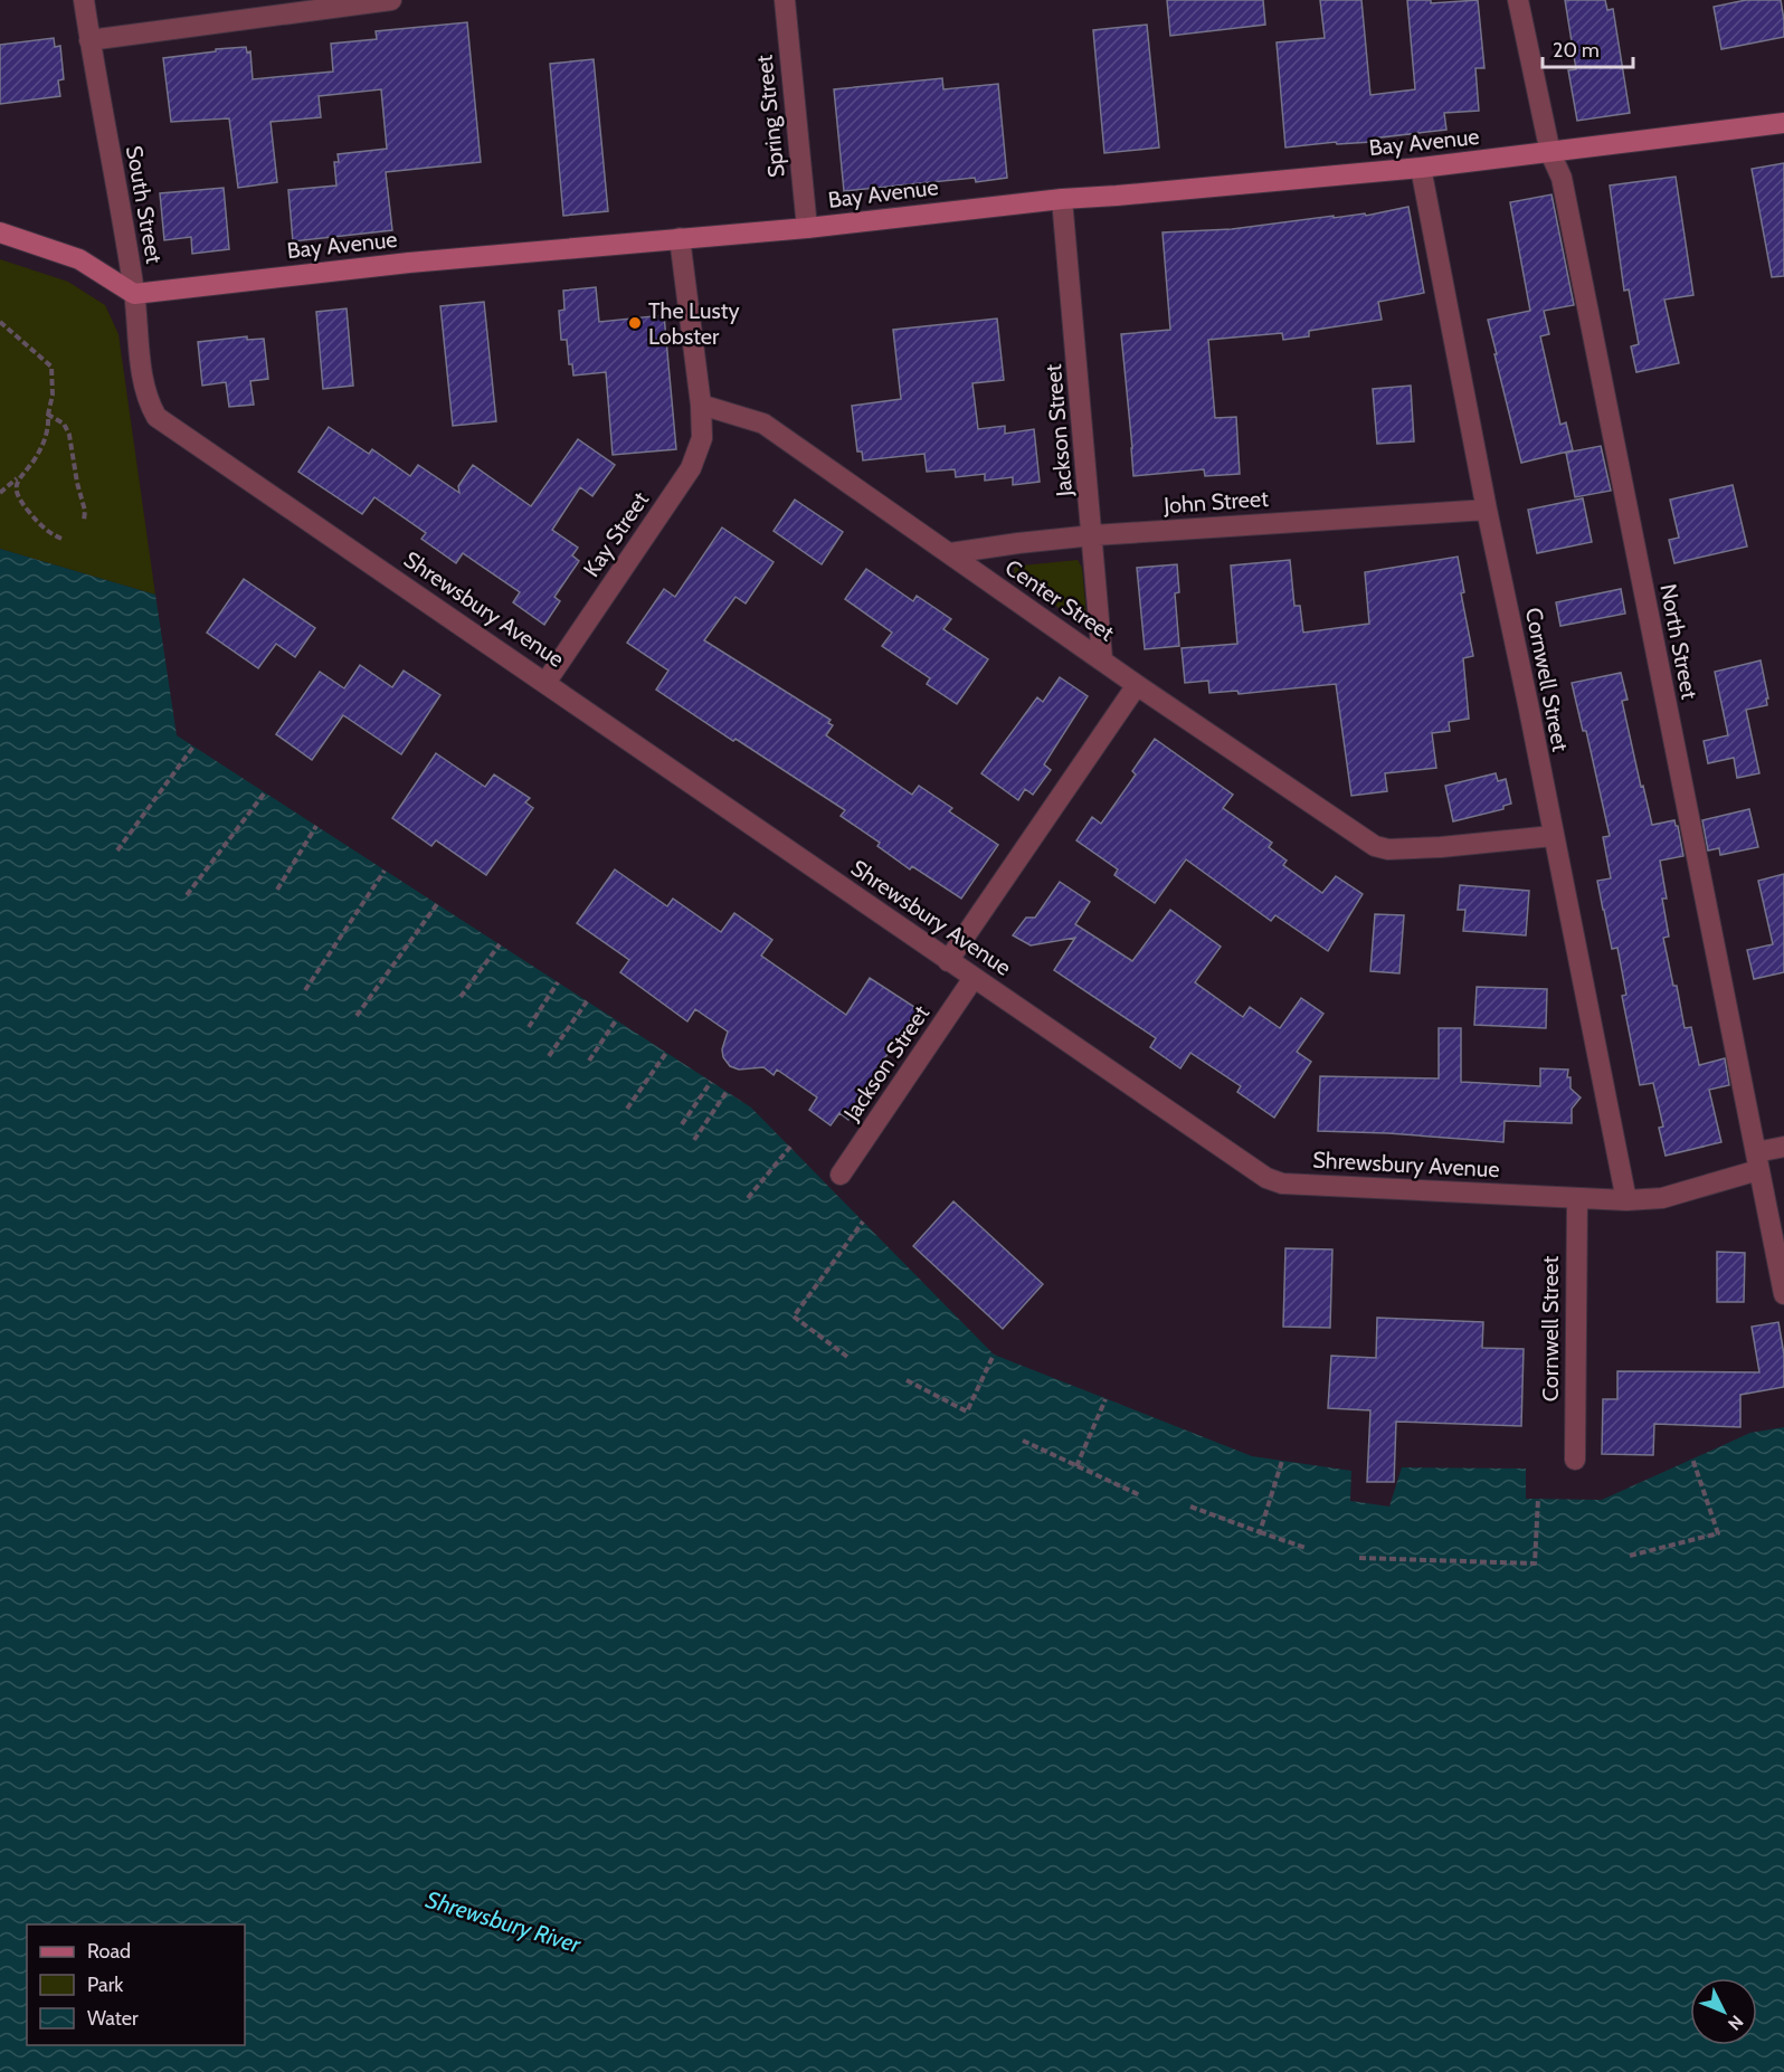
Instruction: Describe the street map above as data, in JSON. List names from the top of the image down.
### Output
{
  "streets": {
    "street": [
      "Spring Street",
      "Bay Avenue",
      "South Street",
      "Jackson Street",
      "John Street",
      "Kay Street",
      "Center Street",
      "Shrewsbury Avenue",
      "North Street",
      "Cornwell Street"
    ]
  },
  "crossings": [
    ["Spring Street", "Bay Avenue"],
    ["Bay Avenue", "South Street"],
    ["Bay Avenue", "Jackson Street"],
    ["Bay Avenue", "North Street"],
    ["Bay Avenue", "Cornwell Street"],
    ["South Street", "Shrewsbury Avenue"],
    ["Jackson Street", "John Street"],
    ["Jackson Street", "Center Street"],
    ["Jackson Street", "Shrewsbury Avenue"],
    ["John Street", "Center Street"],
    ["John Street", "Cornwell Street"],
    ["Kay Street", "Center Street"],
    ["Kay Street", "Shrewsbury Avenue"],
    ["Center Street", "Cornwell Street"],
    ["Shrewsbury Avenue", "North Street"],
    ["Shrewsbury Avenue", "Cornwell Street"]
  ],
  "water": ["Shrewsbury River"],
  "places": ["The Lusty Lobster"],
  "legend": ["Road", "Park", "Water"],
  "scale_bar": "20 m",
  "north": "bottom right"
}
